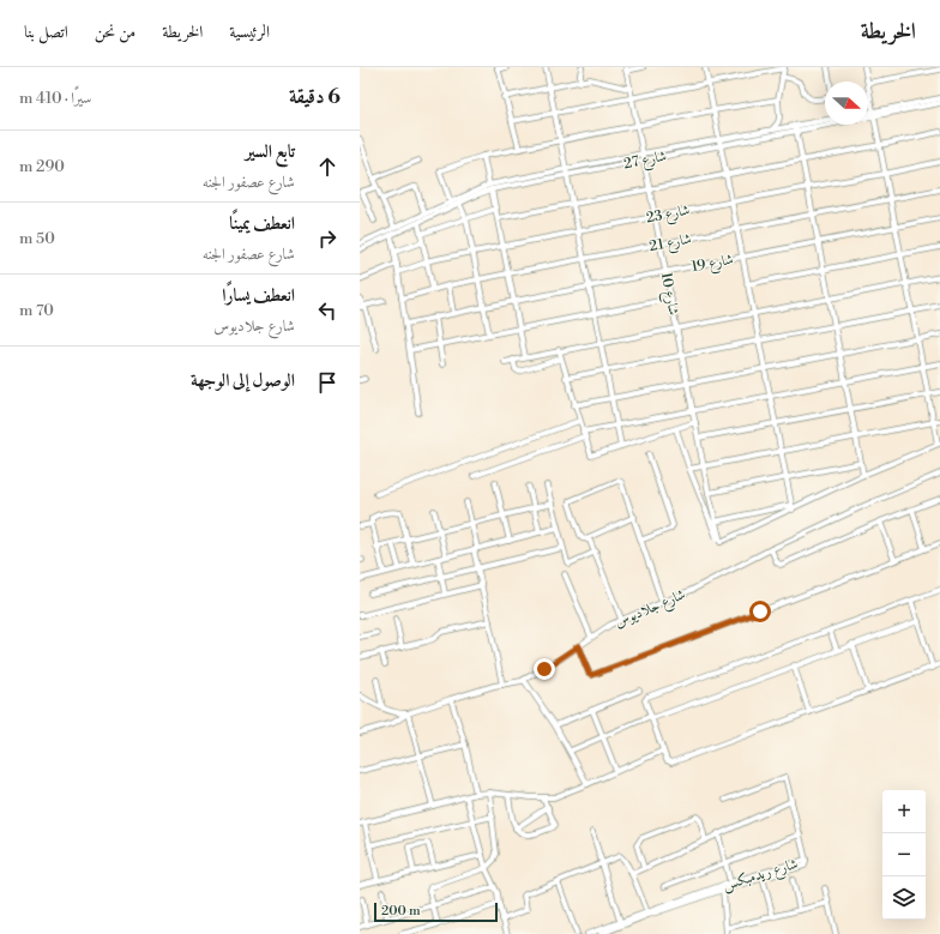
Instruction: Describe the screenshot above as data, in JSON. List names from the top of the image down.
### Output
{
  "streets": {
    "street": [
      "شارع 27",
      "شارع 23",
      "شارع 21",
      "شارع 19",
      "شارع 10",
      "شارع جلاديوس",
      "شارع ريدمبكس"
    ]
  },
  "crossings": [
    ["شارع 27", "شارع 10"],
    ["شارع 23", "شارع 10"],
    ["شارع 21", "شارع 10"],
    ["شارع 19", "شارع 10"]
  ],
  "scale_bar": "200 m",
  "north": "right",
  "page": {
    "header": "الخريطة",
    "nav": [
      "الرئيسية",
      "الخريطة",
      "من نحن",
      "اتصل بنا"
    ],
    "heading": ["6 دقيقة", "سيرًا · 410 m"],
    "list": [
      ["تابع السير", "شارع عصفور الجنه", "290 m"],
      ["انعطف يمينًا", "شارع عصفور الجنه", "50 m"],
      ["انعطف يسارًا", "شارع جلاديوس", "70 m"],
      "الوصول إلى الوجهة"
    ],
    "map_buttons": ["+", "−"],
    "scale": "200 m"
  }
}
